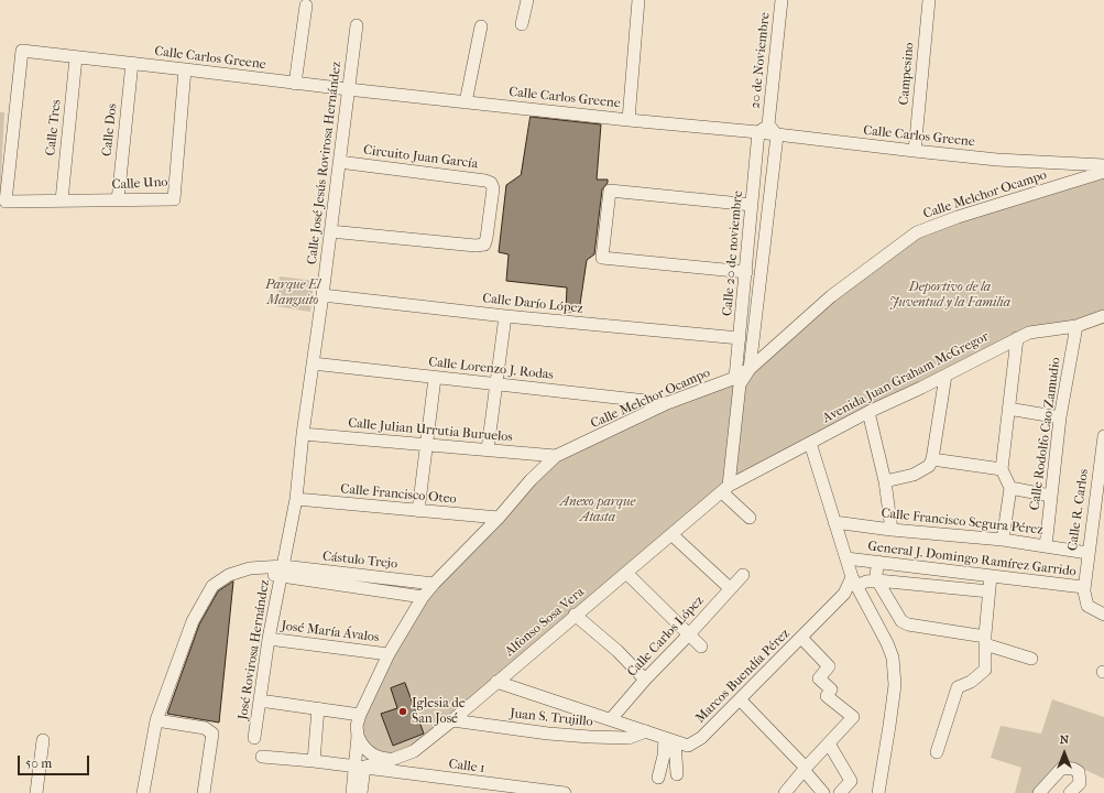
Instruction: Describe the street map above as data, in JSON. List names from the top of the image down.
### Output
{
  "streets": {
    "street": [
      "Calle Carlos Greene",
      "20 de Noviembre",
      "Campesino",
      "Calle Tres",
      "Calle Dos",
      "Circuito Juan García",
      "Calle José Jesús Rovirosa Hernández",
      "Calle Uno",
      "Calle Melchor Ocampo",
      "Calle 20 de noviembre",
      "Calle Darío López",
      "Calle Lorenzo J. Rodas",
      "Avenida Juan Graham McGregor",
      "Calle Julian Urrutia Buruelos",
      "Calle Rodolfo Cao Zamudio",
      "Calle Francisco Oteo",
      "Calle R. Carlos",
      "Calle Francisco Segura Pérez",
      "General J. Domingo Ramírez Garrido",
      "Cástulo Trejo",
      "Alfonso Sosa Vera",
      "José María Ávalos",
      "Calle Carlos López",
      "José Rovirosa Hernández",
      "Marcos Buendía Pérez",
      "Juan S. Trujillo",
      "Calle 1"
    ]
  },
  "crossings": [
    ["Calle Carlos Greene", "20 de Noviembre"],
    ["Calle Carlos Greene", "Campesino"],
    ["Calle Carlos Greene", "Calle Tres"],
    ["Calle Carlos Greene", "Calle Dos"],
    ["Calle Carlos Greene", "Calle José Jesús Rovirosa Hernández"],
    ["Calle Carlos Greene", "Calle Uno"],
    ["Calle Carlos Greene", "Calle 20 de noviembre"],
    ["20 de Noviembre", "Calle 20 de noviembre"],
    ["Calle Tres", "Calle Uno"],
    ["Calle Dos", "Calle Uno"],
    ["Circuito Juan García", "Calle José Jesús Rovirosa Hernández"],
    ["Calle José Jesús Rovirosa Hernández", "Calle Darío López"],
    ["Calle José Jesús Rovirosa Hernández", "Calle Lorenzo J. Rodas"],
    ["Calle José Jesús Rovirosa Hernández", "Calle Julian Urrutia Buruelos"],
    ["Calle José Jesús Rovirosa Hernández", "Calle Francisco Oteo"],
    ["Calle José Jesús Rovirosa Hernández", "Cástulo Trejo"],
    ["Calle José Jesús Rovirosa Hernández", "José Rovirosa Hernández"],
    ["Calle Melchor Ocampo", "Calle 20 de noviembre"],
    ["Calle Melchor Ocampo", "Calle Lorenzo J. Rodas"],
    ["Calle Melchor Ocampo", "Calle Julian Urrutia Buruelos"],
    ["Calle Melchor Ocampo", "Calle Francisco Oteo"],
    ["Calle Melchor Ocampo", "Cástulo Trejo"],
    ["Calle Melchor Ocampo", "Alfonso Sosa Vera"],
    ["Calle Melchor Ocampo", "José María Ávalos"],
    ["Calle Melchor Ocampo", "Calle 1"],
    ["Calle 20 de noviembre", "Calle Darío López"],
    ["Avenida Juan Graham McGregor", "Calle Rodolfo Cao Zamudio"],
    ["Avenida Juan Graham McGregor", "Alfonso Sosa Vera"],
    ["Calle Rodolfo Cao Zamudio", "Calle Francisco Segura Pérez"],
    ["Calle R. Carlos", "Calle Francisco Segura Pérez"],
    ["Calle R. Carlos", "General J. Domingo Ramírez Garrido"],
    ["Cástulo Trejo", "José Rovirosa Hernández"],
    ["Alfonso Sosa Vera", "Marcos Buendía Pérez"],
    ["Alfonso Sosa Vera", "Juan S. Trujillo"],
    ["Alfonso Sosa Vera", "Calle 1"],
    ["José María Ávalos", "José Rovirosa Hernández"],
    ["Calle Carlos López", "Marcos Buendía Pérez"],
    ["Marcos Buendía Pérez", "Juan S. Trujillo"]
  ],
  "parks": ["Parque El Manguito", "Deportivo de la Juventud y la Familia", "Anexo parque Atasta"],
  "places": ["Iglesia de San José"],
  "scale_bar": "50 m",
  "north": "top"
}
